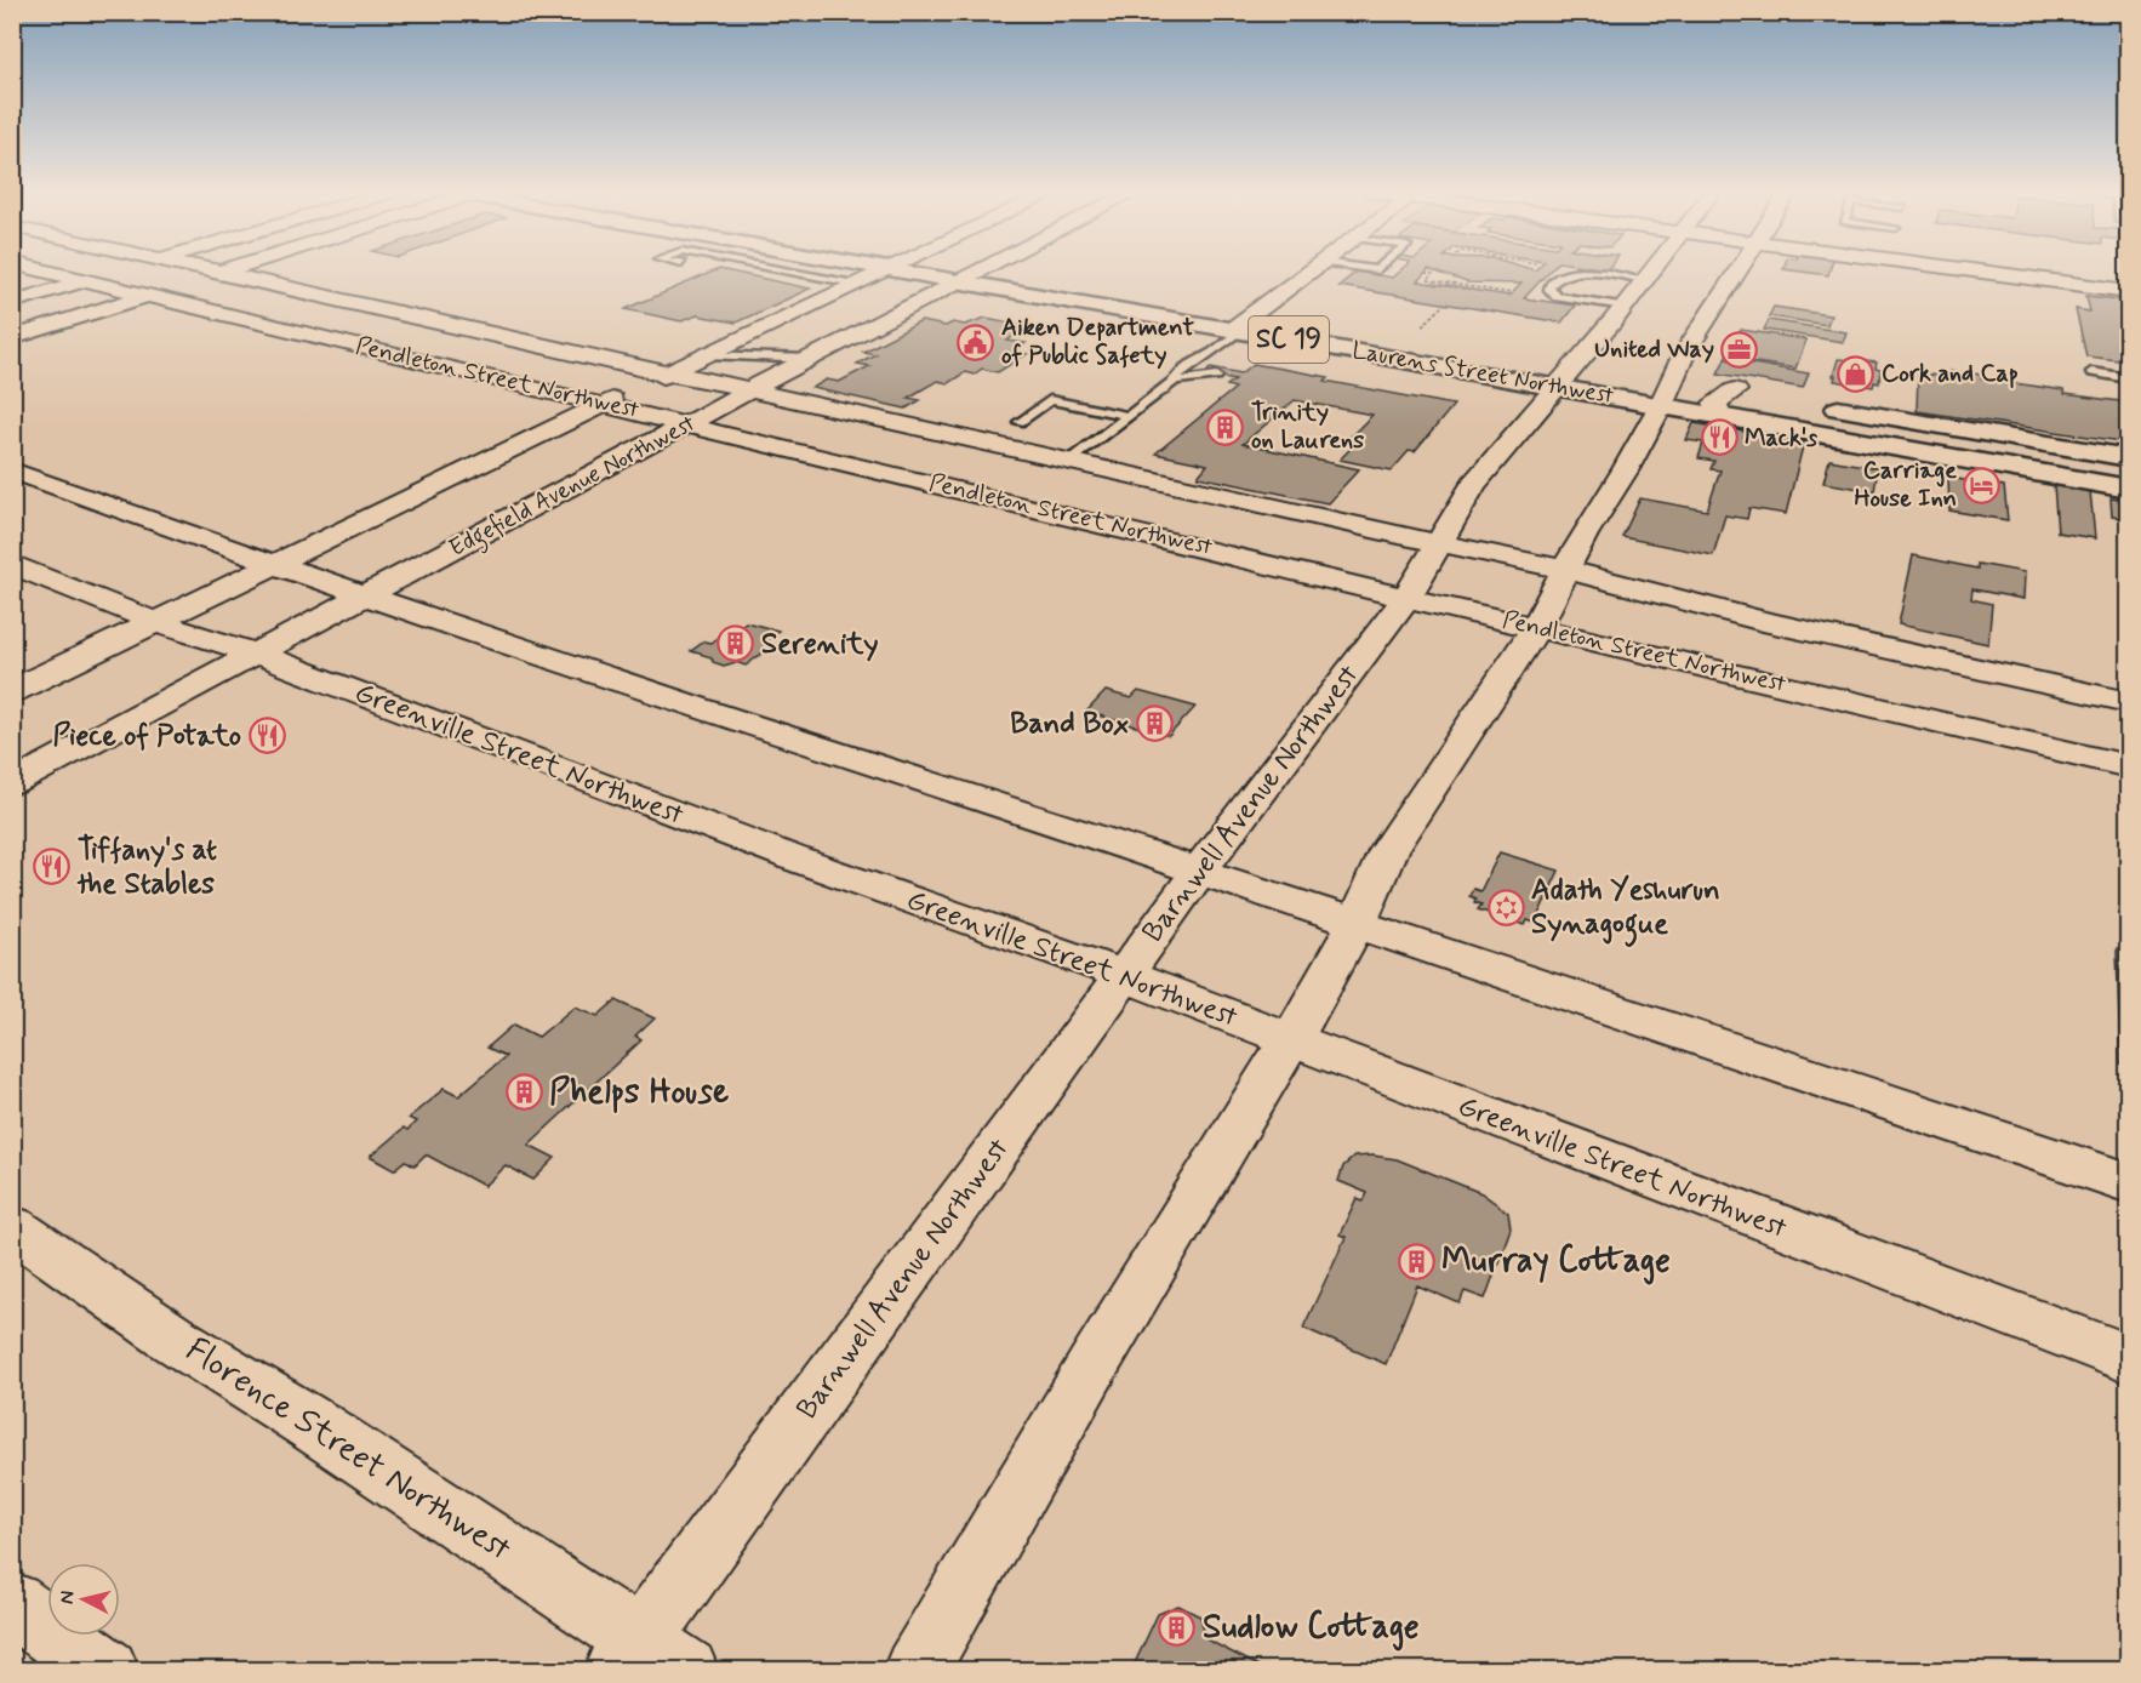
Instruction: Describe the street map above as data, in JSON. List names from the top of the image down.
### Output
{
  "streets": {
    "main road": ["SC 19", "Laurens Street Northwest"],
    "street": [
      "Pendleton Street Northwest",
      "Edgefield Avenue Northwest",
      "Greenville Street Northwest",
      "Barnwell Avenue Northwest",
      "Florence Street Northwest"
    ]
  },
  "crossings": [
    ["Laurens Street Northwest", "Edgefield Avenue Northwest"],
    ["Laurens Street Northwest", "Barnwell Avenue Northwest"],
    ["Pendleton Street Northwest", "Edgefield Avenue Northwest"],
    ["Pendleton Street Northwest", "Barnwell Avenue Northwest"],
    ["Edgefield Avenue Northwest", "Greenville Street Northwest"],
    ["Greenville Street Northwest", "Barnwell Avenue Northwest"],
    ["Barnwell Avenue Northwest", "Florence Street Northwest"]
  ],
  "places": {
    "public building": ["Aiken Department of Public Safety"],
    "office": ["United Way"],
    "shop": ["Cork and Cap"],
    "building": [
      "Trinity on Laurens",
      "Serenity",
      "Band Box",
      "Phelps House",
      "Murray Cottage",
      "Sudlow Cottage"
    ],
    "restaurant": ["Mack's", "Piece of Potato", "Tiffany's at the Stables"],
    "hotel": ["Carriage House Inn"],
    "synagogue": ["Adath Yeshurun Synagogue"]
  },
  "north": "left"
}
